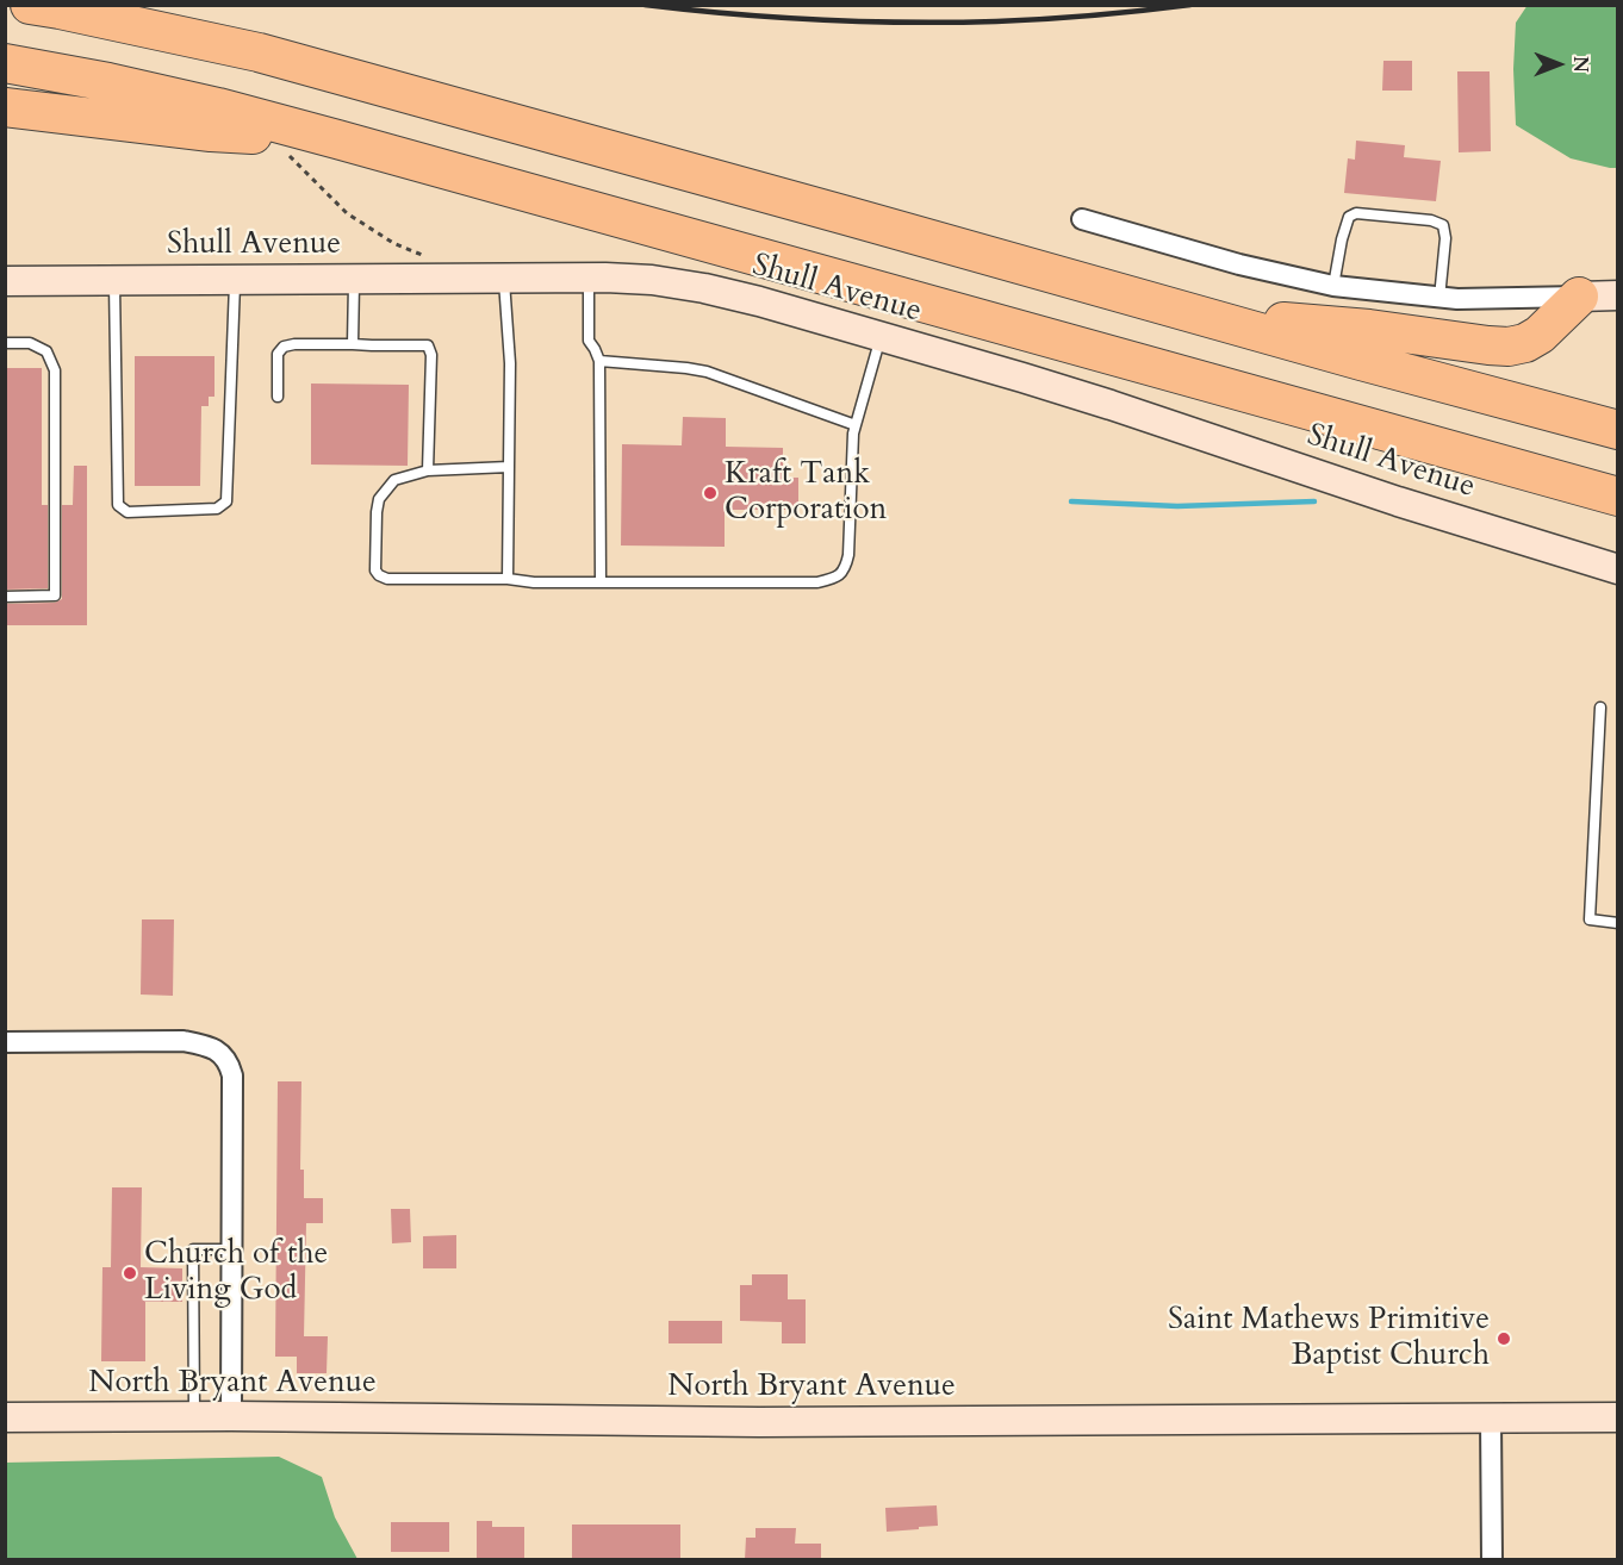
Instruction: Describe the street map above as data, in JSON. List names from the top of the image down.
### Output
{
  "streets": {
    "street": ["Shull Avenue", "North Bryant Avenue"]
  },
  "places": ["Kraft Tank Corporation", "Church of the Living God", "Saint Mathews Primitive Baptist Church"],
  "north": "right"
}
